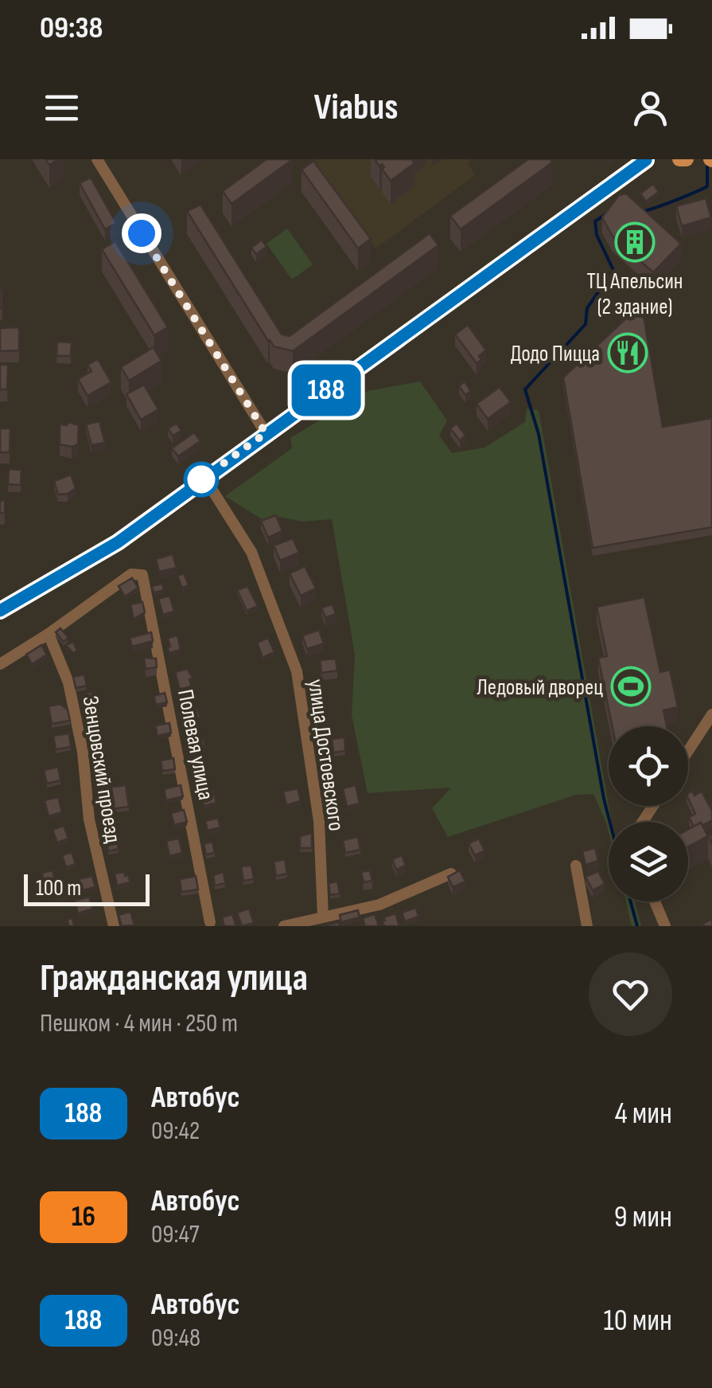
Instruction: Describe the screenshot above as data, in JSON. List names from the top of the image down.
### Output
{
  "streets": {
    "street": ["Полевая улица", "улица Достоевского", "Зенцовский проезд"]
  },
  "crossings": [
    ["Полевая улица", "Зенцовский проезд"]
  ],
  "places": {
    "building": ["ТЦ Апельсин (2 здание)"],
    "restaurant": ["Додо Пицца"],
    "sports": ["Ледовый дворец"]
  },
  "lines": ["bus line 188"],
  "scale_bar": "100 m",
  "page": {
    "status": "09:38",
    "header": "Viabus",
    "on_map": "188",
    "scale": "100 m",
    "heading": ["Гражданская улица", "Пешком · 4 мин · 250 m"],
    "list": [
      {
        "mark": "188",
        "name": "Автобус",
        "note": "09:42",
        "value": "4 мин"
      },
      {
        "mark": "16",
        "name": "Автобус",
        "note": "09:47",
        "value": "9 мин"
      },
      {
        "mark": "188",
        "name": "Автобус",
        "note": "09:48",
        "value": "10 мин"
      }
    ]
  }
}
